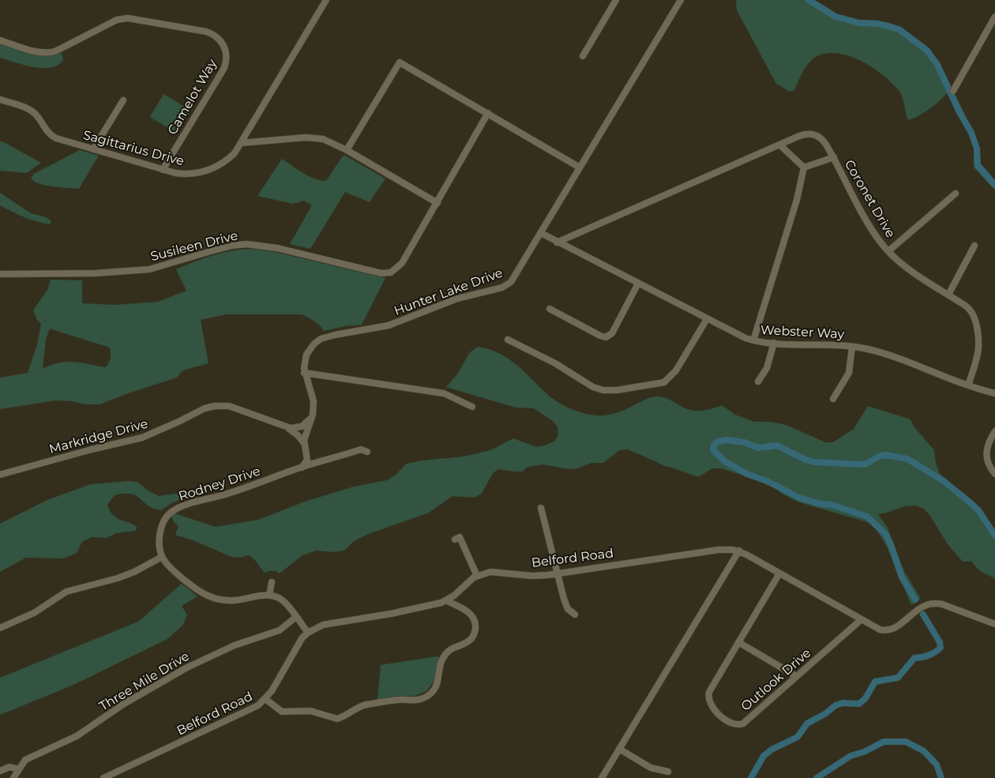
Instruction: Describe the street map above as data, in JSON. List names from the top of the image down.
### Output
{
  "streets": {
    "street": [
      "Camelot Way",
      "Sagittarius Drive",
      "Coronet Drive",
      "Susileen Drive",
      "Hunter Lake Drive",
      "Webster Way",
      "Markridge Drive",
      "Rodney Drive",
      "Belford Road",
      "Outlook Drive",
      "Three Mile Drive"
    ]
  },
  "crossings": [
    ["Camelot Way", "Sagittarius Drive"],
    ["Coronet Drive", "Webster Way"],
    ["Hunter Lake Drive", "Webster Way"],
    ["Hunter Lake Drive", "Markridge Drive"],
    ["Hunter Lake Drive", "Rodney Drive"],
    ["Belford Road", "Outlook Drive"]
  ]
}
